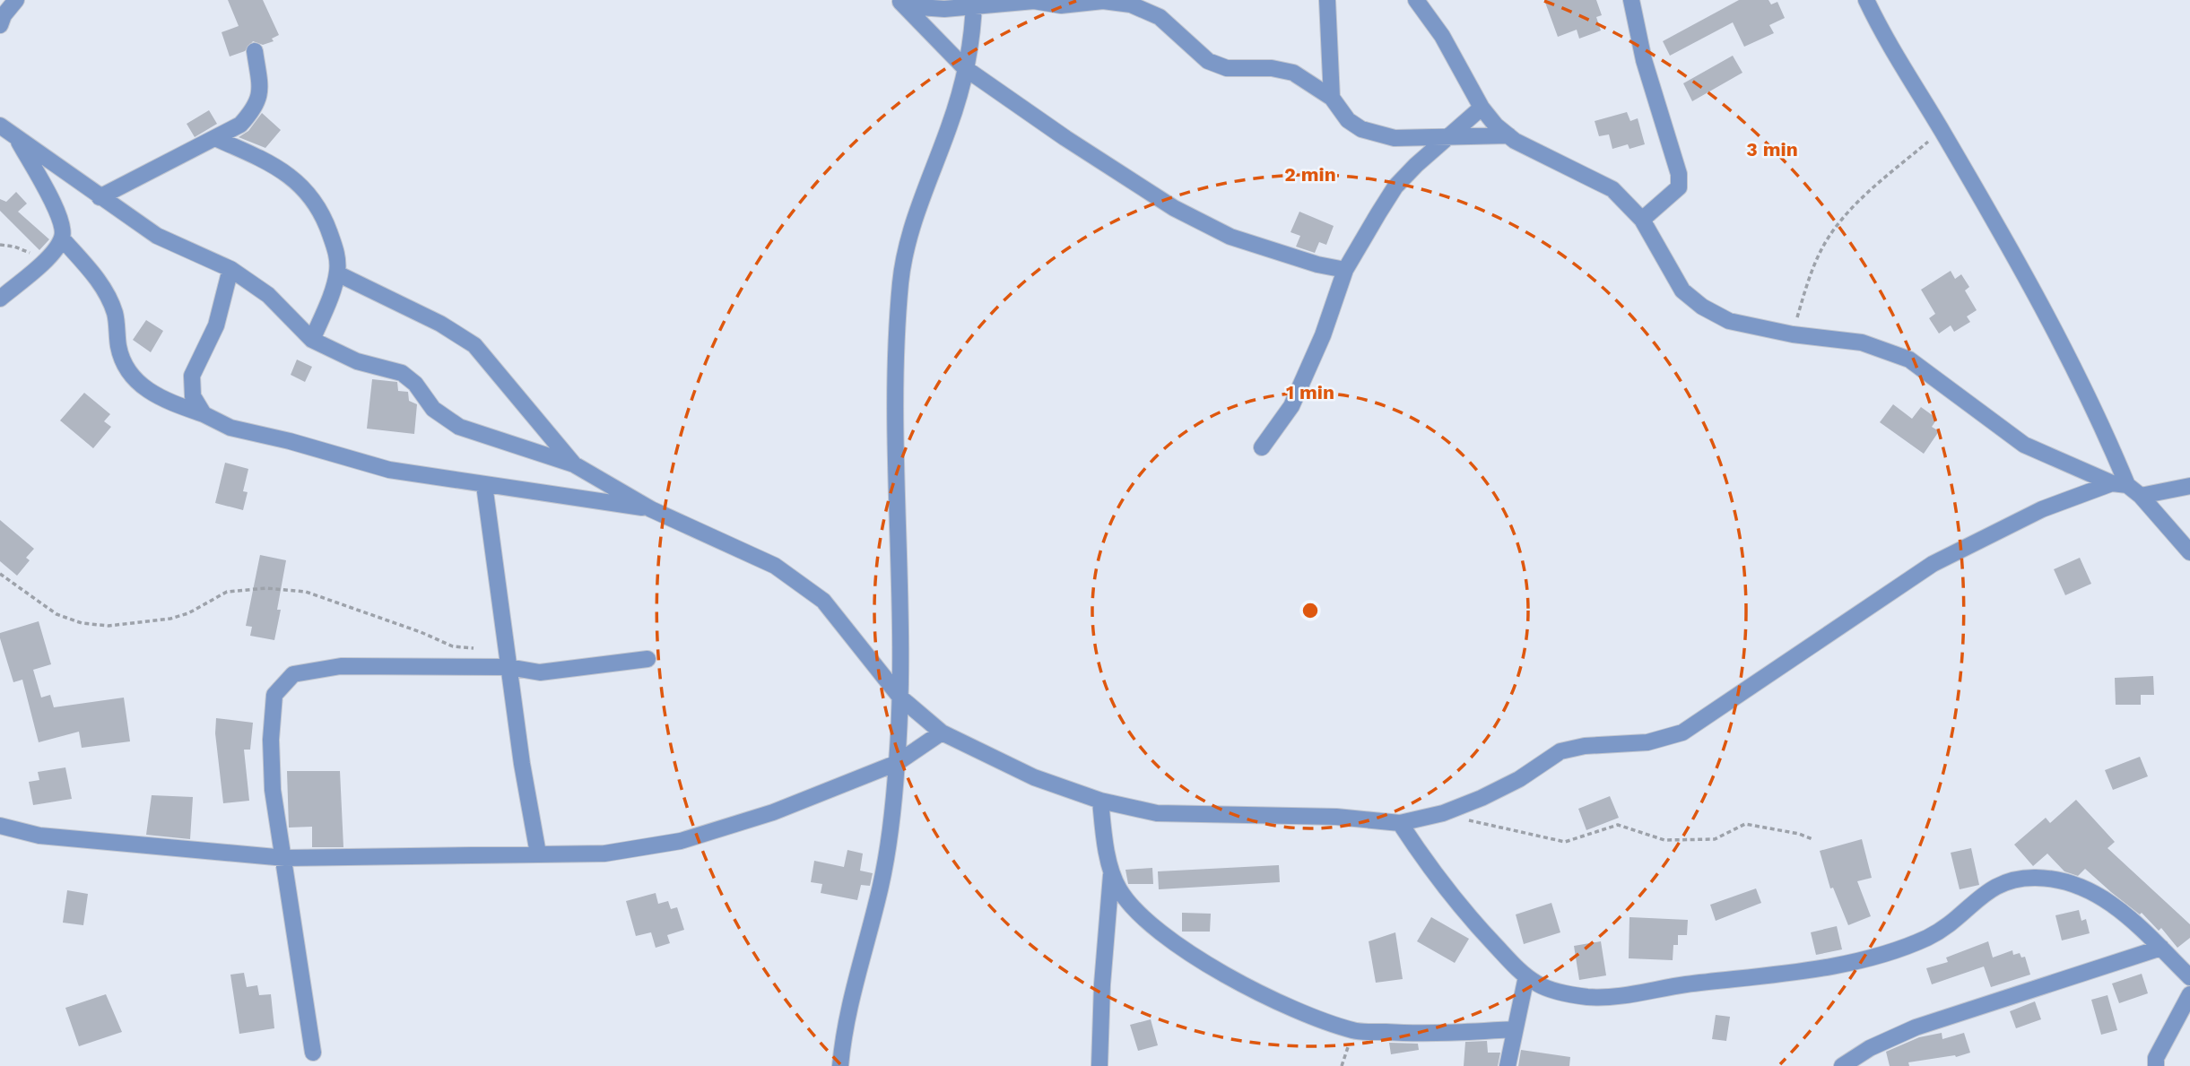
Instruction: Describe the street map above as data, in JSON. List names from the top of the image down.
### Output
{
  "rings": ["3 min", "2 min", "1 min"]
}
